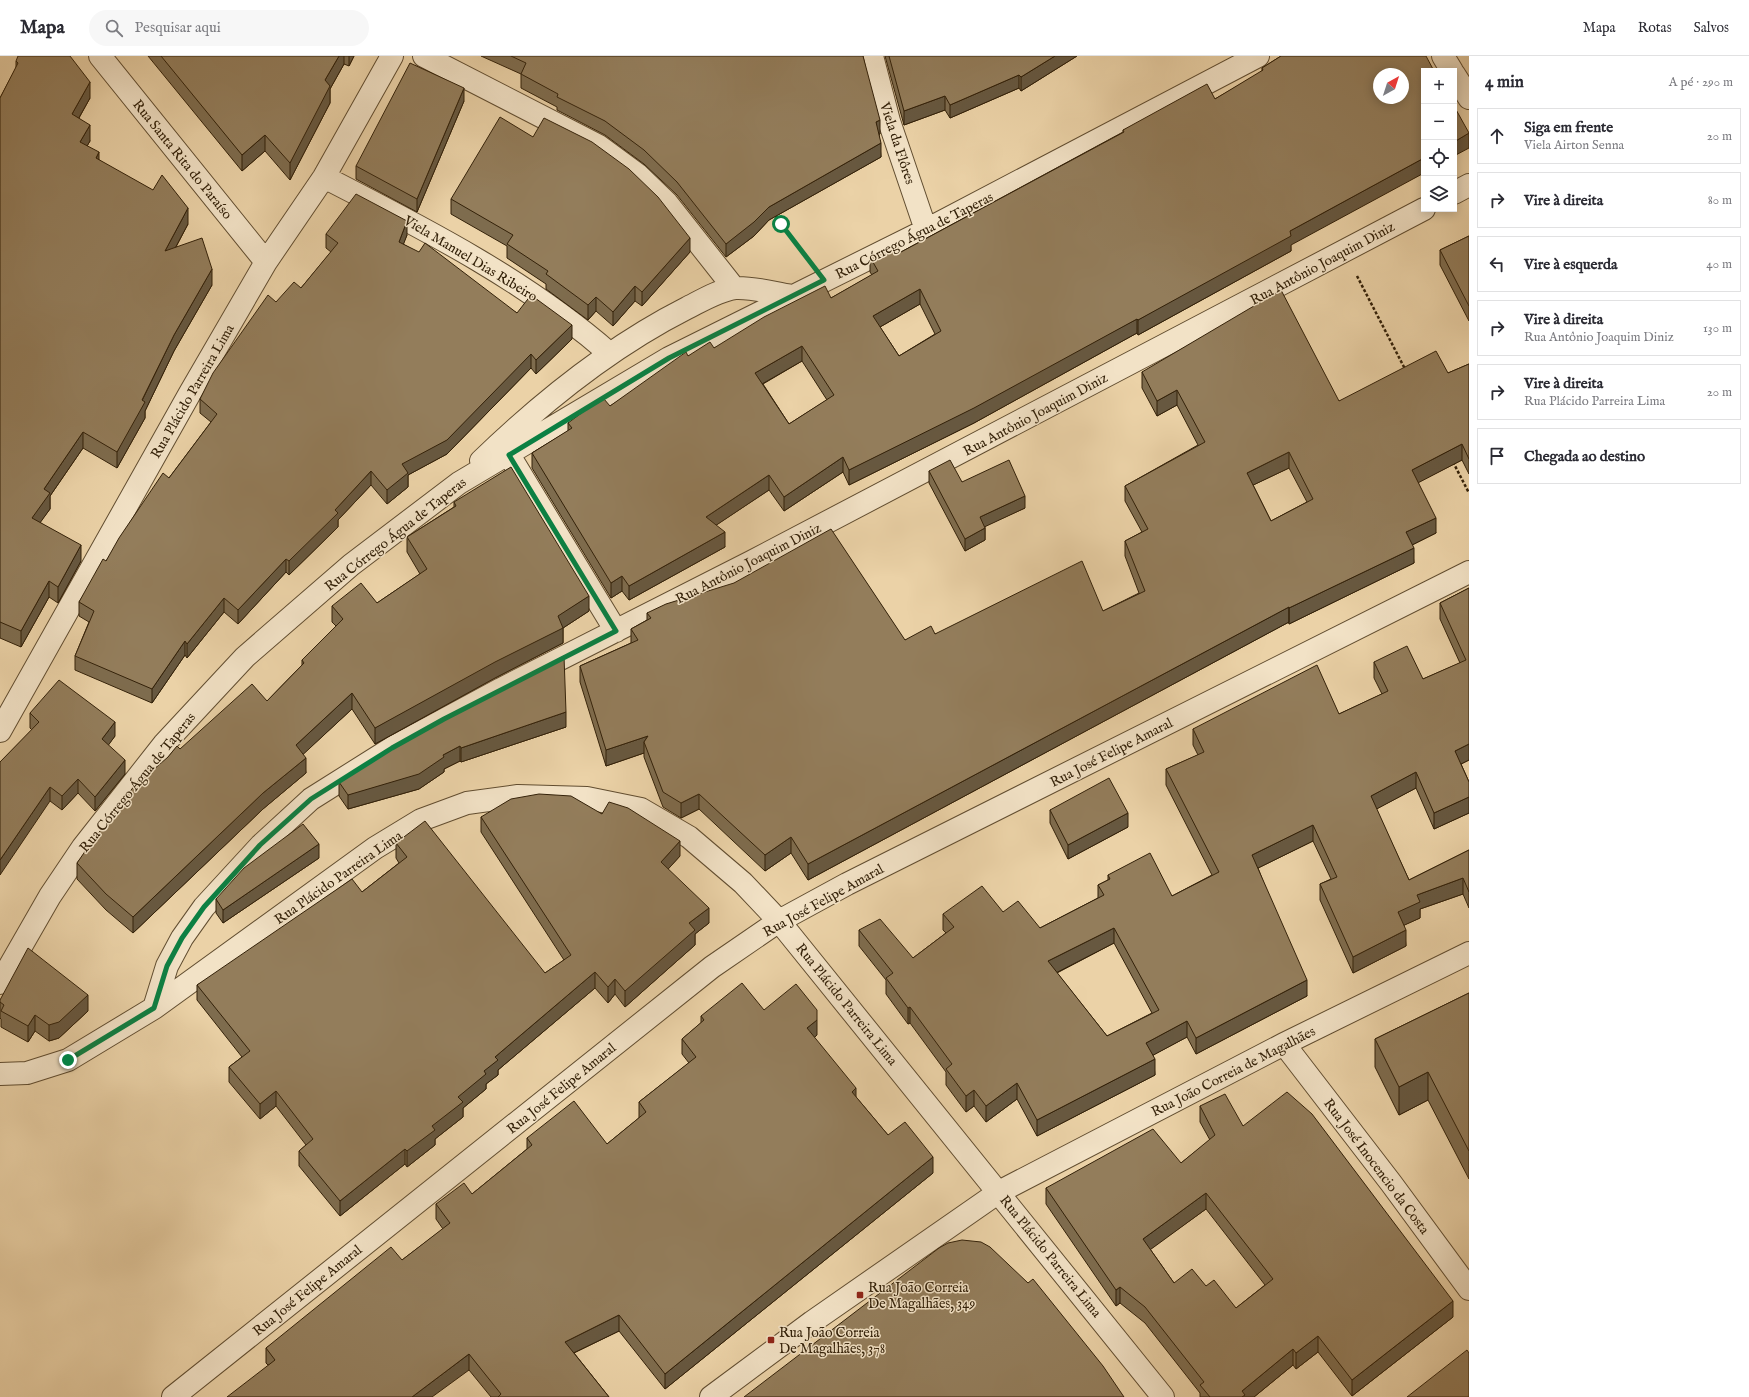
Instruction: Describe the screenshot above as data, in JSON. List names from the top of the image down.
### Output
{
  "streets": {
    "street": [
      "Viela da Flôres",
      "Rua Santa Rita do Paraíso",
      "Rua Córrego Água de Taperas",
      "Viela Manuel Dias Ribeiro",
      "Rua Antônio Joaquim Diniz",
      "Rua Plácido Parreira Lima",
      "Rua José Felipe Amaral",
      "Rua João Correia de Magalhães",
      "Rua José Inocencio da Costa"
    ]
  },
  "crossings": [
    ["Viela da Flôres", "Rua Córrego Água de Taperas"],
    ["Rua Santa Rita do Paraíso", "Rua Plácido Parreira Lima"],
    ["Viela Manuel Dias Ribeiro", "Rua Plácido Parreira Lima"],
    ["Rua Antônio Joaquim Diniz", "Rua Plácido Parreira Lima"],
    ["Rua Plácido Parreira Lima", "Rua José Felipe Amaral"],
    ["Rua Plácido Parreira Lima", "Rua João Correia de Magalhães"],
    ["Rua João Correia de Magalhães", "Rua José Inocencio da Costa"]
  ],
  "places": {
    "transit": ["Rua João Correia De Magalhães, 349", "Rua João Correia De Magalhães, 378"]
  },
  "north": "top right",
  "page": {
    "header": "Mapa",
    "search": "Pesquisar aqui",
    "nav": ["Mapa", "Rotas", "Salvos"],
    "heading": ["4 min", "A pé · 290 m"],
    "map_buttons": ["+", "−"],
    "list": [
      ["Siga em frente", "Viela Airton Senna", "20 m"],
      ["Vire à direita", "80 m"],
      ["Vire à esquerda", "40 m"],
      ["Vire à direita", "Rua Antônio Joaquim Diniz", "130 m"],
      ["Vire à direita", "Rua Plácido Parreira Lima", "20 m"],
      "Chegada ao destino"
    ]
  }
}
